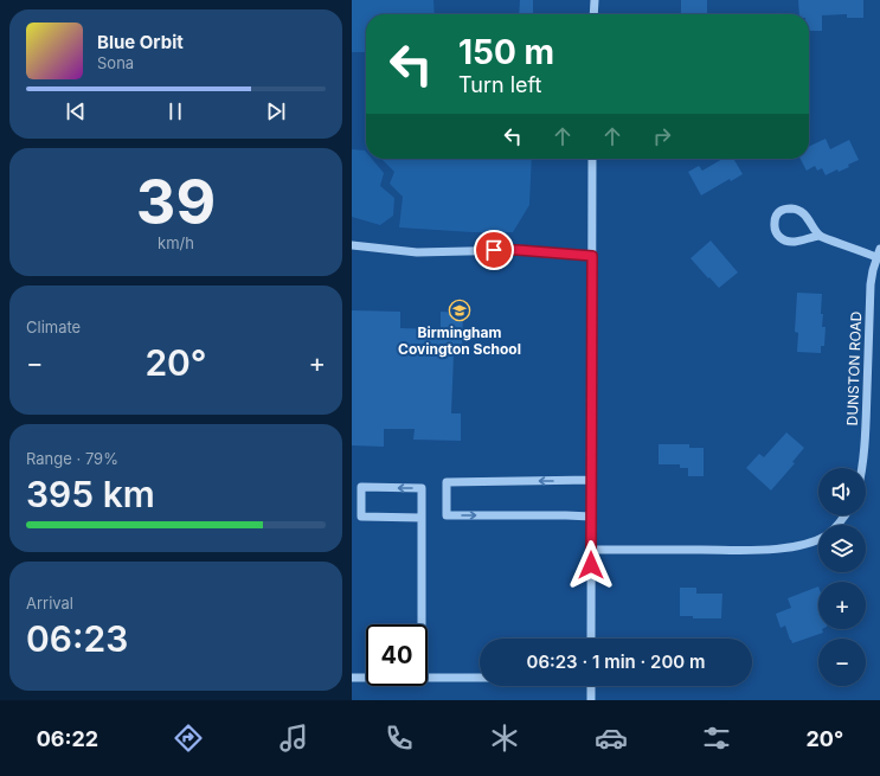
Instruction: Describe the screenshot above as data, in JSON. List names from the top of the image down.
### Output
{
  "streets": {
    "street": ["DUNSTON ROAD"]
  },
  "places": {
    "school or university": ["Birmingham Covington School"]
  },
  "page": {
    "turn": ["150 m", "Turn left"],
    "song": ["Blue Orbit", "Sona"],
    "tile": [
      ["39", "km/h"],
      "Climate",
      ["Range · 79%", "395 km"],
      ["Arrival", "06:23"]
    ],
    "heat": ["−", "20°", "+"],
    "map_buttons": ["+", "−"],
    "limit": "40",
    "trip": "06:23 · 1 min · 200 m",
    "tabs": ["06:22", "20°"]
  }
}
